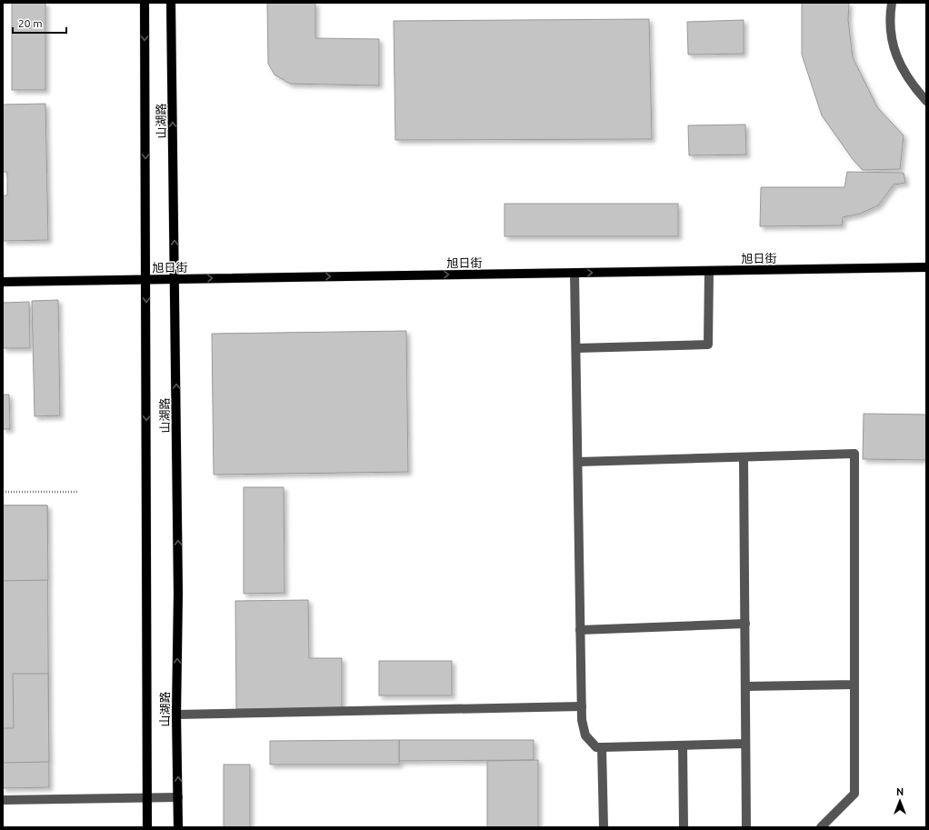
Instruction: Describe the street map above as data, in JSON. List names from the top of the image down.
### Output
{
  "streets": {
    "main road": ["山湖路", "旭日街"]
  },
  "crossings": [
    ["山湖路", "旭日街"]
  ],
  "one_way": ["旭日街"],
  "scale_bar": "20 m",
  "north": "top"
}
